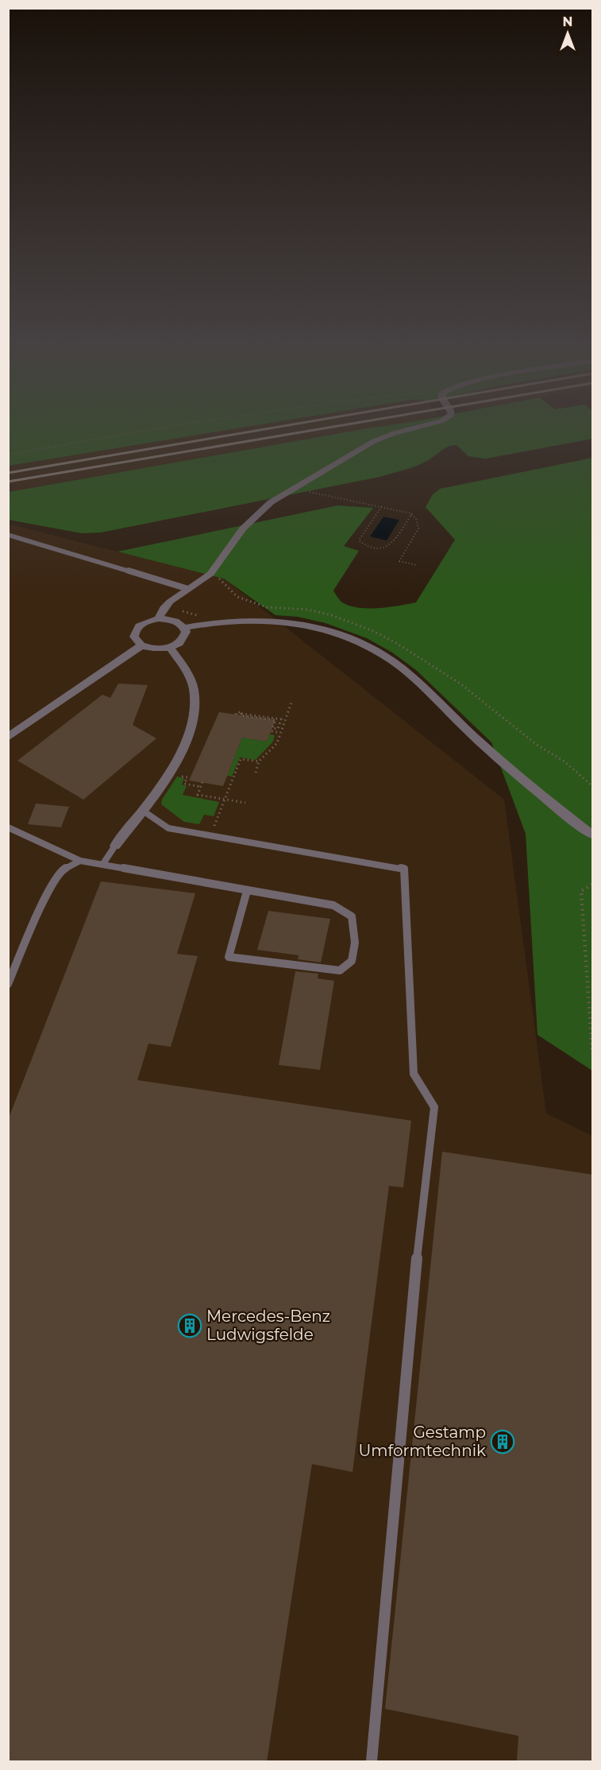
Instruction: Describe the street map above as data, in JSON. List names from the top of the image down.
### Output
{
  "places": {
    "building": ["Mercedes-Benz Ludwigsfelde", "Gestamp Umformtechnik"]
  },
  "north": "top"
}
